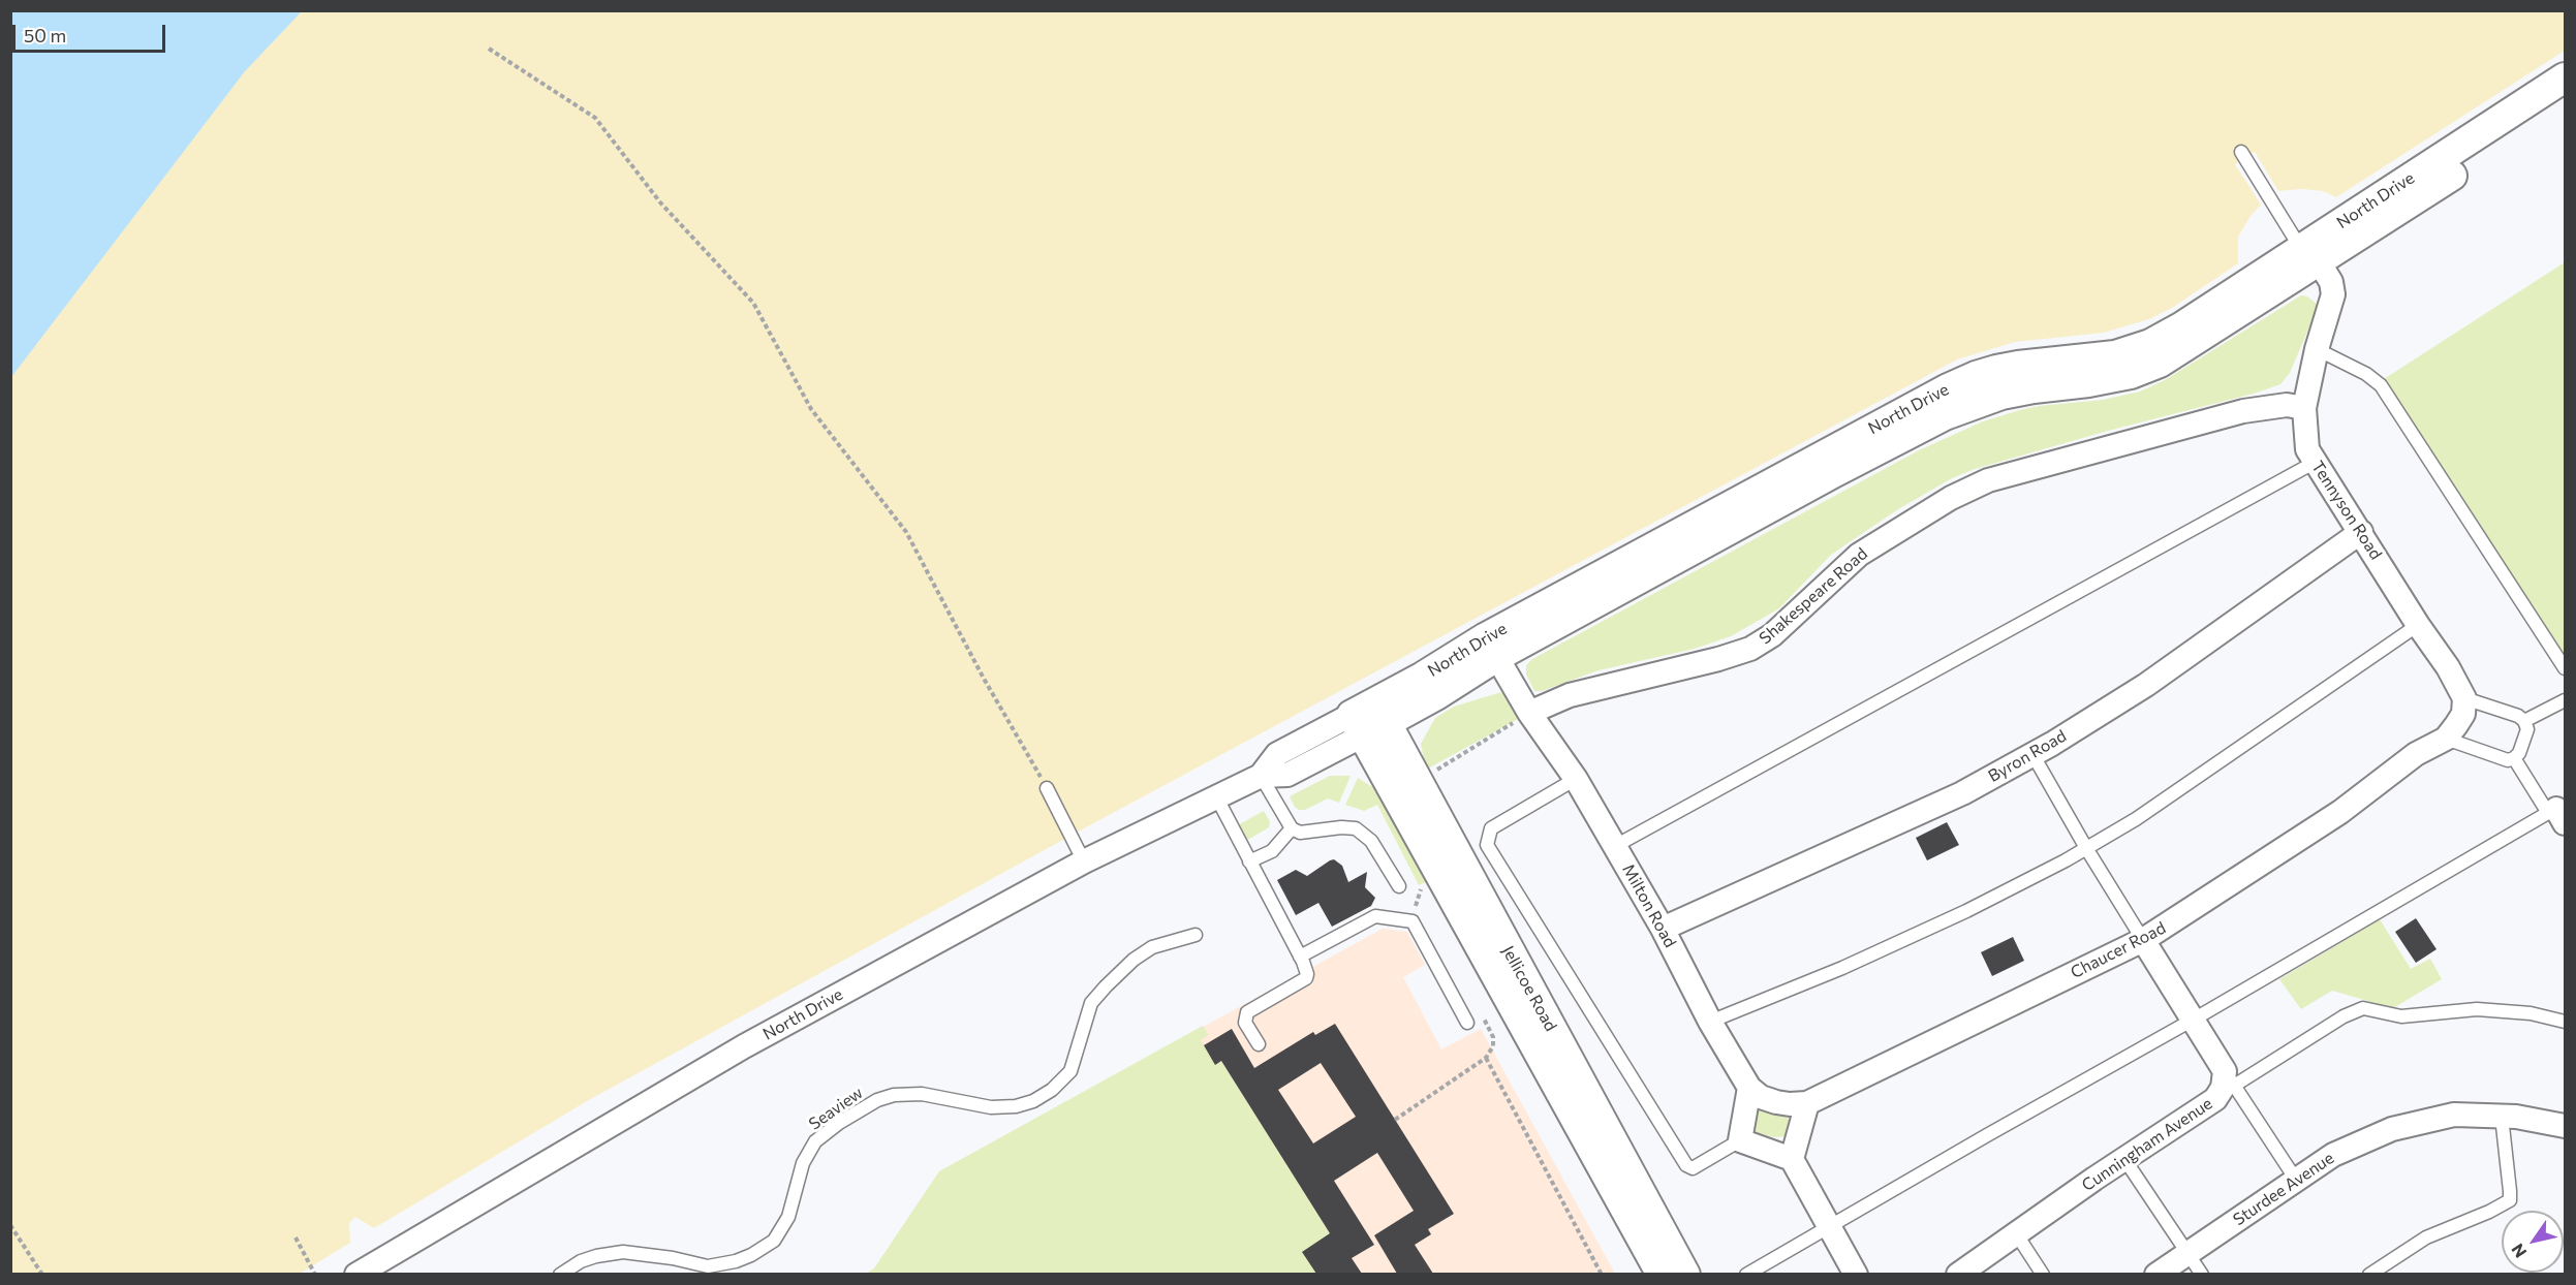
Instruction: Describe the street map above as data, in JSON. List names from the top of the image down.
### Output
{
  "streets": {
    "street": [
      "North Drive",
      "Tennyson Road",
      "Shakespeare Road",
      "Byron Road",
      "Milton Road",
      "Chaucer Road",
      "Jellicoe Road",
      "Cunningham Avenue",
      "Sturdee Avenue"
    ],
    "lane": ["Seaview"]
  },
  "crossings": [
    ["North Drive", "Tennyson Road"],
    ["North Drive", "Milton Road"],
    ["North Drive", "Jellicoe Road"],
    ["Tennyson Road", "Shakespeare Road"],
    ["Tennyson Road", "Byron Road"],
    ["Shakespeare Road", "Milton Road"],
    ["Byron Road", "Milton Road"],
    ["Milton Road", "Chaucer Road"]
  ],
  "scale_bar": "50 m",
  "north": "bottom left"
}
